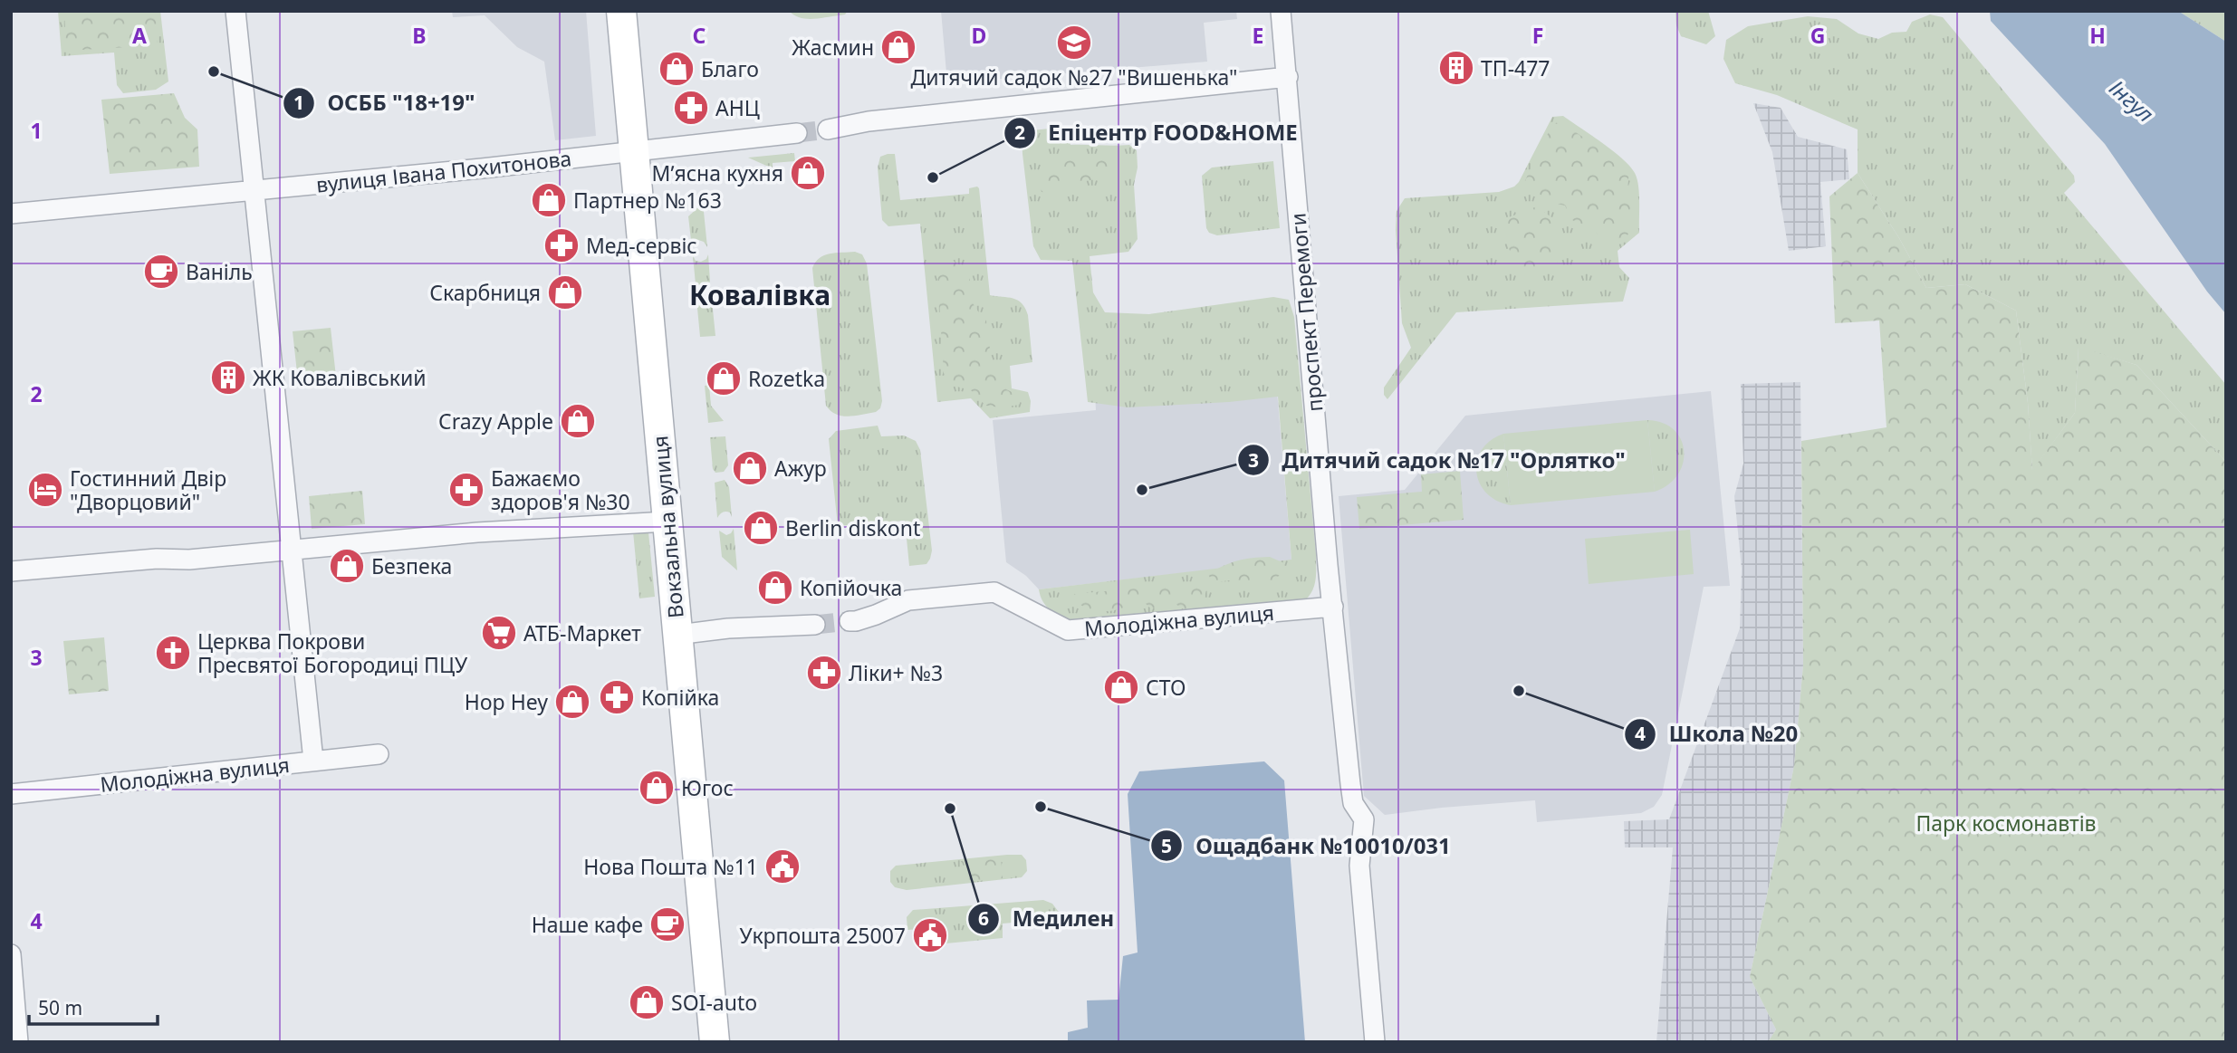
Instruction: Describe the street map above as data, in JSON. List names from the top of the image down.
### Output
{
  "streets": {
    "main road": ["Вокзальна вулиця"],
    "street": ["вулиця Івана Похитонова", "проспект Перемоги", "Молодіжна вулиця"]
  },
  "crossings": [
    ["вулиця Івана Похитонова", "Вокзальна вулиця"],
    ["проспект Перемоги", "Молодіжна вулиця"]
  ],
  "districts": ["Ковалівка"],
  "water": ["Інгул"],
  "parks": ["Парк космонавтів"],
  "places": {
    "school or university": ["Дитячий садок №27 \"Вишенька\""],
    "shop": [
      "Жасмин",
      "Благо",
      "Мʼясна кухня",
      "Партнер №163",
      "Скарбниця",
      "Rozetka",
      "Crazy Apple",
      "Ажур",
      "Berlin diskont",
      "Безпека",
      "Копійочка",
      "СТО",
      "Hop Hey",
      "Югос",
      "SOI-auto"
    ],
    "building": ["ТП-477", "ЖК Ковалівський"],
    "other": [
      "ОСББ \"18+19\"",
      "Епіцентр FOOD&HOME",
      "Дитячий садок №17 \"Орлятко\"",
      "Школа №20",
      "Ощадбанк №10010/031",
      "Медилен"
    ],
    "pharmacy": [
      "АНЦ",
      "Мед-сервіс",
      "Бажаємо здоров'я №30",
      "Ліки+ №3",
      "Копійка"
    ],
    "cafe": ["Ваніль", "Наше кафе"],
    "hotel": ["Гостинний Двір \"Дворцовий\""],
    "supermarket": ["АТБ-Маркет"],
    "church": ["Церква Покрови Пресвятої Богородиці ПЦУ"],
    "public building": ["Нова Пошта №11", "Укрпошта 25007"]
  },
  "scale_bar": "50 m",
  "grid": {
    "columns": [
      "A",
      "B",
      "C",
      "D",
      "E",
      "F",
      "G",
      "H"
    ],
    "rows": [
      "1",
      "2",
      "3",
      "4"
    ]
  }
}
